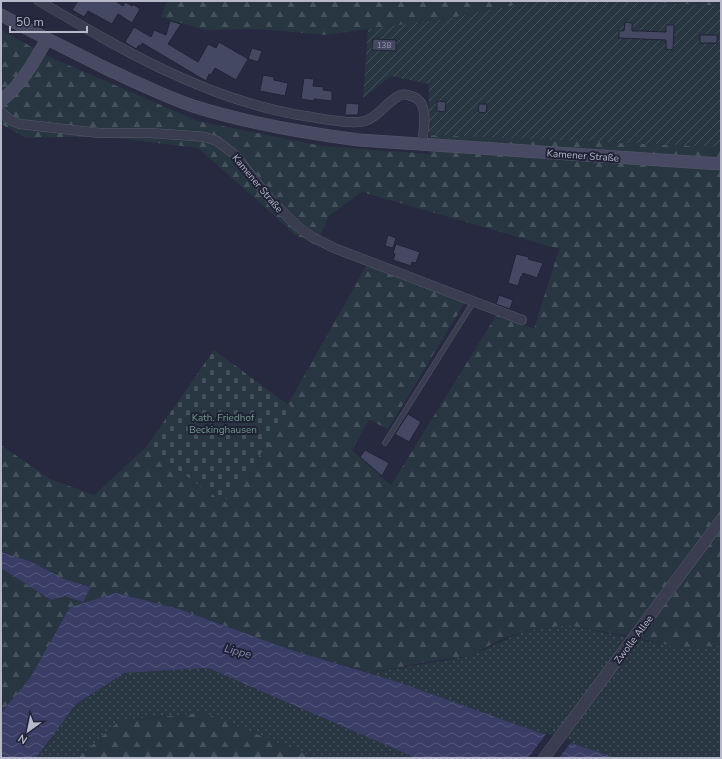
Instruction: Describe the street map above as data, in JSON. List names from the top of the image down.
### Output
{
  "streets": {
    "main road": ["Kamener Straße"],
    "street": ["Zwolle Allee"]
  },
  "water": ["Lippe"],
  "parks": ["Kath. Friedhof Beckinghausen"],
  "house_numbers": ["138"],
  "scale_bar": "50 m",
  "north": "bottom left"
}
